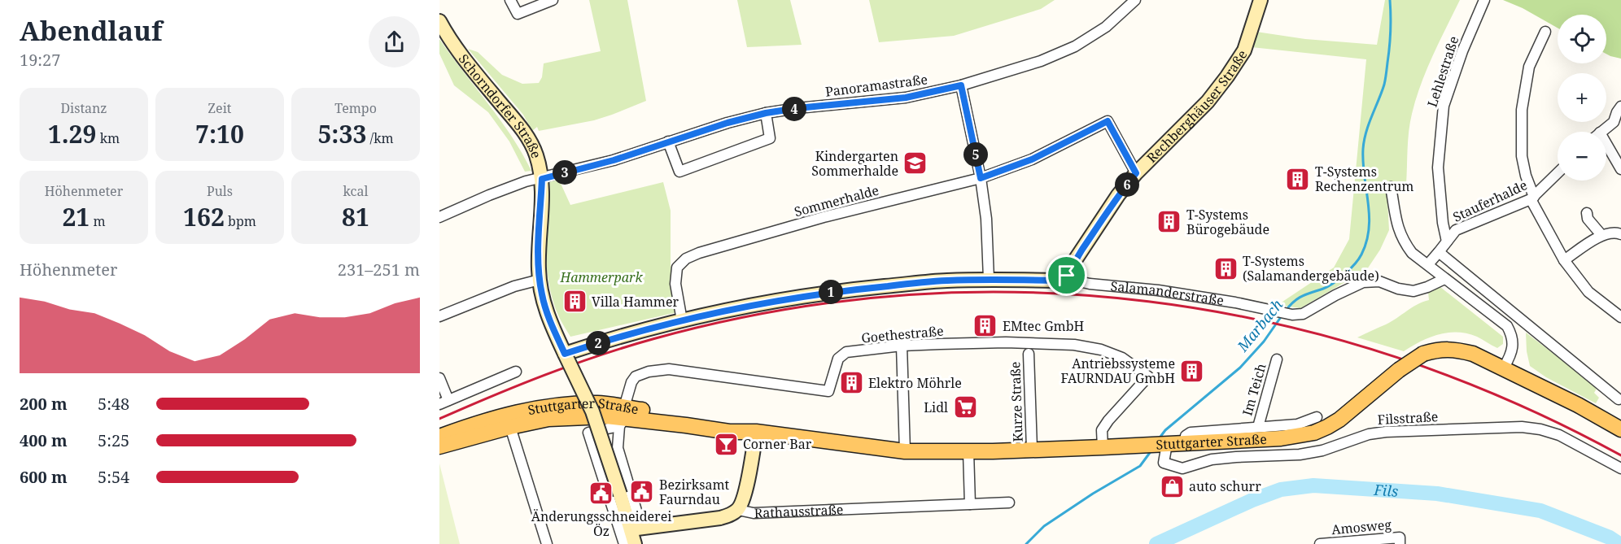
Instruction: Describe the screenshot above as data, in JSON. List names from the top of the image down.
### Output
{
  "streets": {
    "main road": ["Stuttgarter Straße"],
    "street": [
      "Lehlestraße",
      "Panoramastraße",
      "Rechberghäuser Straße",
      "Schorndorfer Straße",
      "Sommerhalde",
      "Stauferhalde",
      "Salamanderstraße",
      "Goethestraße",
      "Im Teich",
      "Kurze Straße",
      "Filsstraße",
      "Rathausstraße",
      "Amosweg"
    ]
  },
  "crossings": [
    ["Lehlestraße", "Stauferhalde"],
    ["Panoramastraße", "Schorndorfer Straße"],
    ["Rechberghäuser Straße", "Sommerhalde"],
    ["Rechberghäuser Straße", "Salamanderstraße"],
    ["Schorndorfer Straße", "Rathausstraße"],
    ["Goethestraße", "Stuttgarter Straße"],
    ["Im Teich", "Stuttgarter Straße"],
    ["Kurze Straße", "Stuttgarter Straße"],
    ["Stuttgarter Straße", "Filsstraße"]
  ],
  "water": ["Marbach", "Fils"],
  "parks": ["Hammerpark"],
  "places": {
    "school or university": ["Kindergarten Sommerhalde"],
    "building": [
      "T-Systems Rechenzentrum",
      "T-Systems Bürogebäude",
      "T-Systems (Salamandergebäude)",
      "Villa Hammer",
      "EMtec GmbH",
      "Antriebssysteme FAURNDAU GmbH",
      "Elektro Möhrle"
    ],
    "supermarket": ["Lidl"],
    "bar": ["Corner Bar"],
    "shop": ["auto schurr"],
    "public building": ["Bezirksamt Faurndau", "Änderungsschneiderei Öz"]
  },
  "page": {
    "heading": ["Abendlauf", "19:27"],
    "map_buttons": ["+", "−"],
    "stats": [
      ["Distanz", "1.29 km"],
      ["Zeit", "7:10"],
      ["Tempo", "5:33 /km"],
      ["Höhenmeter", "21 m"],
      ["Puls", "162 bpm"],
      ["kcal", "81"]
    ],
    "pins": [
      "4",
      "5",
      "3",
      "6",
      "1",
      "2"
    ],
    "chart": ["Höhenmeter", "231–251 m"],
    "list": [
      {
        "name": "200 m",
        "note": "5:48"
      },
      {
        "name": "400 m",
        "note": "5:25"
      },
      {
        "name": "600 m",
        "note": "5:54"
      }
    ]
  }
}
